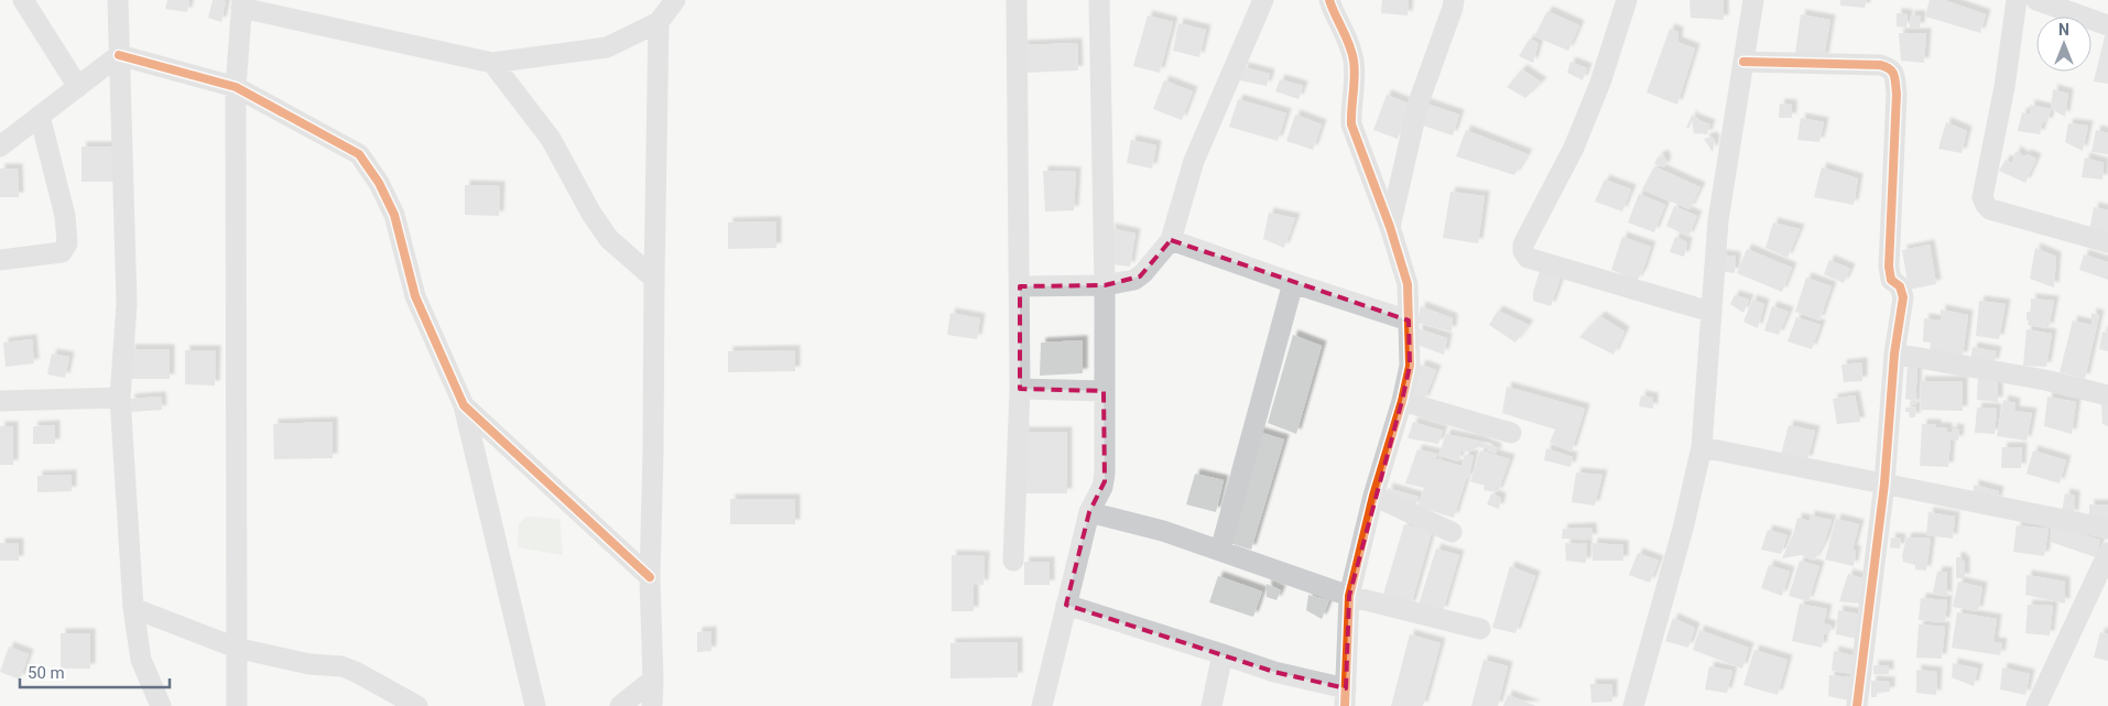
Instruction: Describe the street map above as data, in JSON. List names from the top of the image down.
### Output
{
  "scale_bar": "50 m",
  "north": "top"
}
